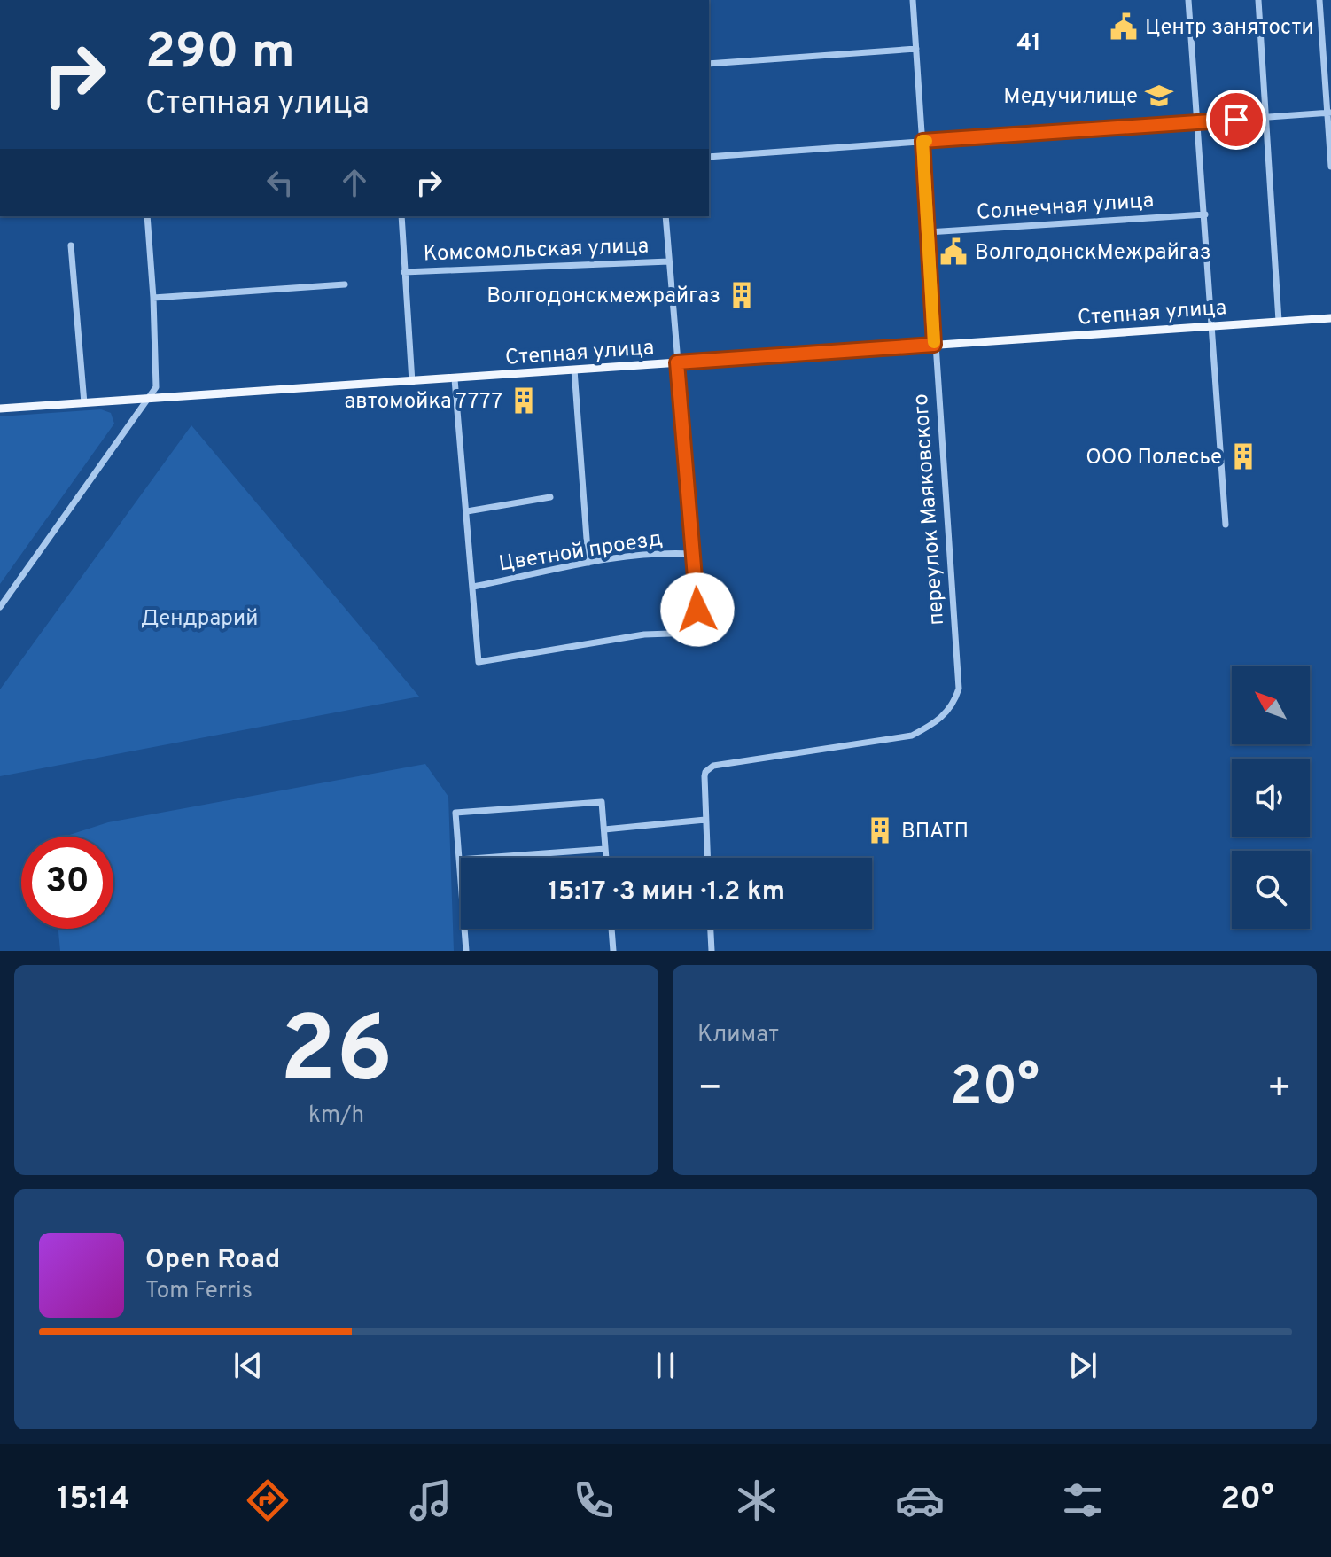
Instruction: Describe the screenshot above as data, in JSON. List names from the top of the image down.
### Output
{
  "streets": {
    "main road": ["Степная улица"],
    "street": [
      "Солнечная улица",
      "Комсомольская улица",
      "переулок Маяковского",
      "Цветной проезд"
    ]
  },
  "crossings": [
    ["Солнечная улица", "переулок Маяковского"],
    ["Степная улица", "переулок Маяковского"]
  ],
  "districts": ["41"],
  "parks": ["Дендрарий"],
  "places": {
    "public building": ["Центр занятости", "ВолгодонскМежрайгаз"],
    "school or university": ["Медучилище"],
    "building": [
      "Волгодонскмежрайгаз",
      "автомойка 7777",
      "ООО Полесье",
      "ВПАТП"
    ]
  },
  "north": "top left",
  "page": {
    "turn": ["290 m", "Степная улица"],
    "limit": "30",
    "trip": "15:17 · 3 мин · 1.2 km",
    "tile": [
      ["26", "km/h"],
      "Климат"
    ],
    "heat": ["−", "20°", "+"],
    "song": ["Open Road", "Tom Ferris"],
    "tabs": ["15:14", "20°"]
  }
}
